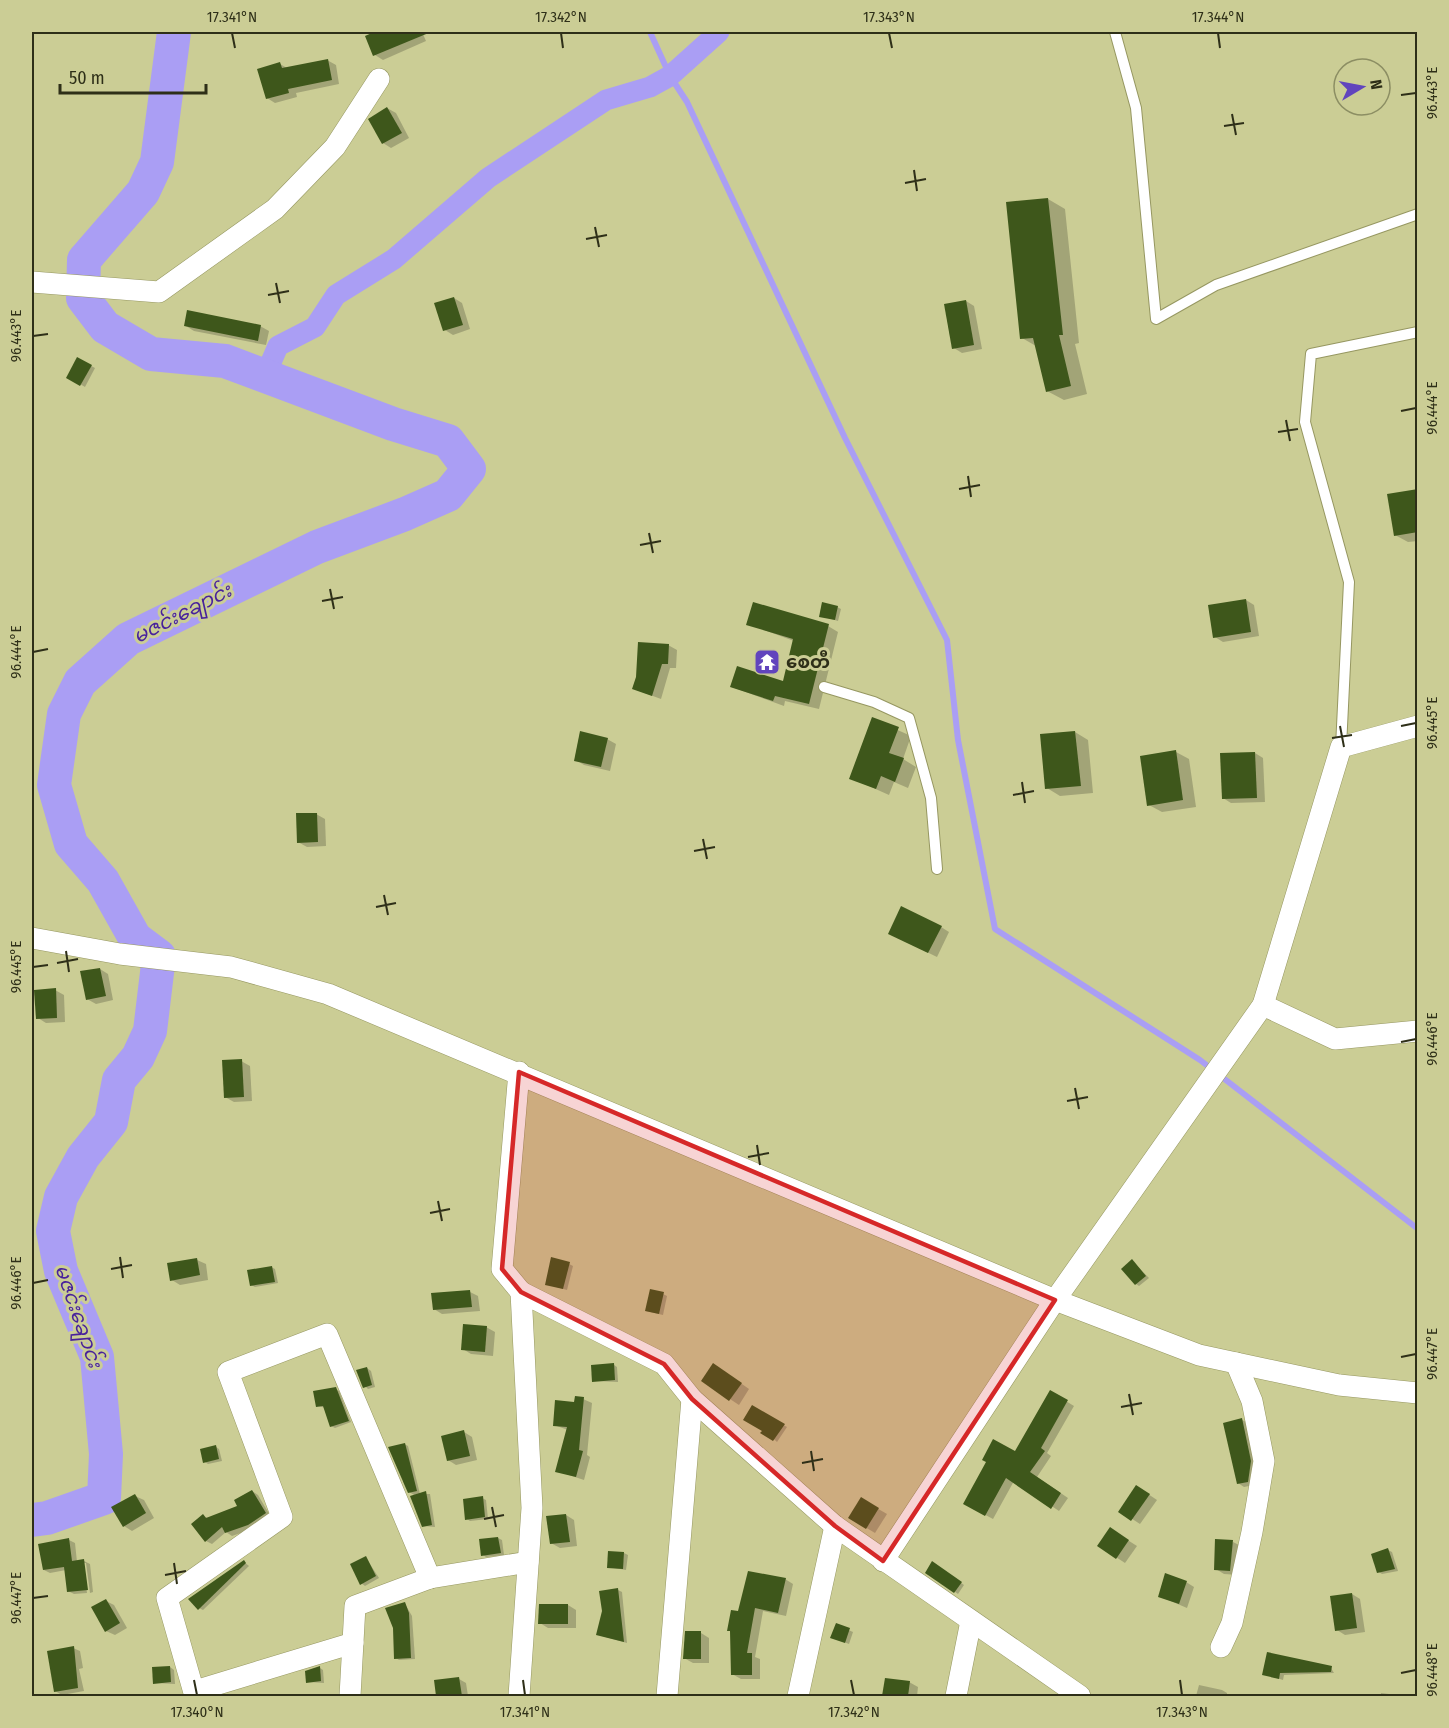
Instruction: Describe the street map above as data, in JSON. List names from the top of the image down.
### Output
{
  "water": ["မဇင်းချောင်း"],
  "places": {
    "temple": ["စေတီ"]
  },
  "scale_bar": "50 m",
  "north": "right",
  "coordinates": [
    "17.341°N",
    "17.342°N",
    "17.343°N",
    "17.344°N",
    "96.443°E",
    "96.444°E",
    "96.445°E",
    "96.446°E",
    "96.447°E",
    "96.448°E",
    "17.340°N"
  ]
}
